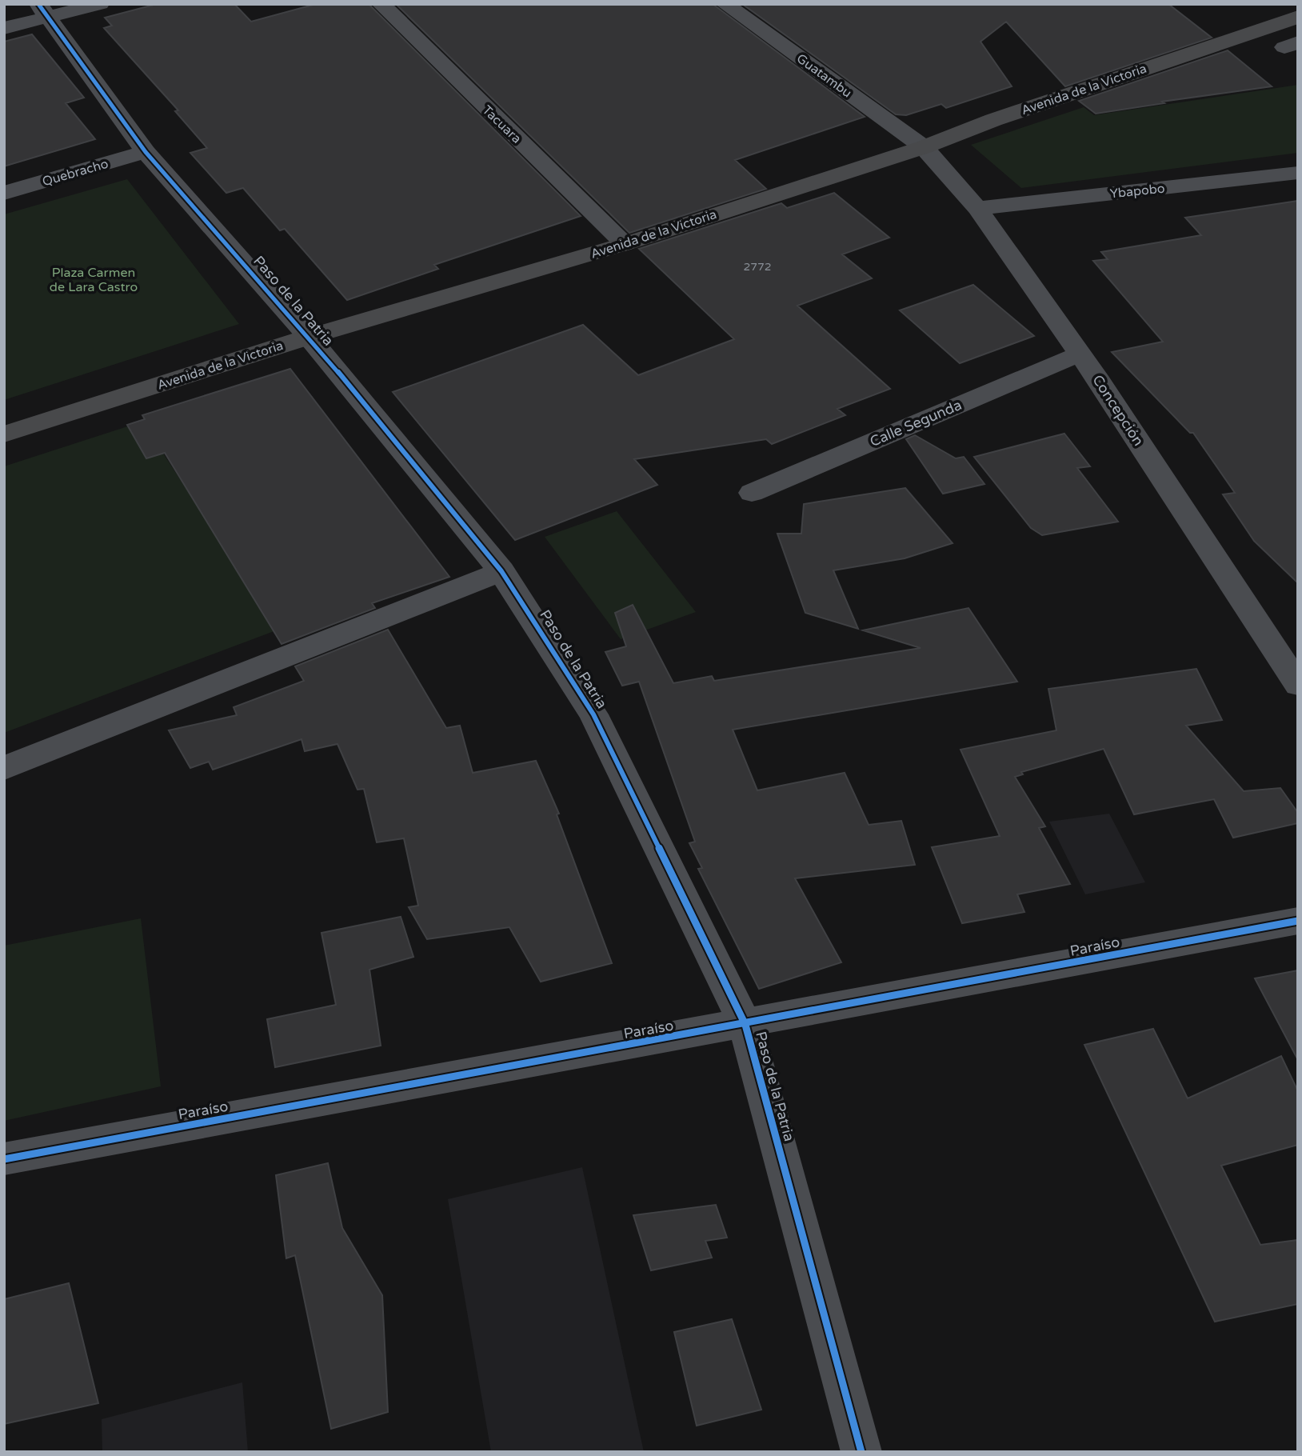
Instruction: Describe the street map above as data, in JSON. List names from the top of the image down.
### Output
{
  "streets": {
    "main road": ["Avenida de la Victoria"],
    "street": [
      "Guatambu",
      "Tacuara",
      "Quebracho",
      "Ybapobo",
      "Paso de la Patria",
      "Concepción",
      "Calle Segunda",
      "Paraíso"
    ]
  },
  "crossings": [
    ["Guatambu", "Avenida de la Victoria"],
    ["Guatambu", "Concepción"],
    ["Avenida de la Victoria", "Tacuara"],
    ["Avenida de la Victoria", "Paso de la Patria"],
    ["Avenida de la Victoria", "Concepción"],
    ["Quebracho", "Paso de la Patria"],
    ["Ybapobo", "Concepción"],
    ["Paso de la Patria", "Paraíso"],
    ["Concepción", "Calle Segunda"]
  ],
  "parks": ["Plaza Carmen de Lara Castro"],
  "house_numbers": ["2772"]
}
